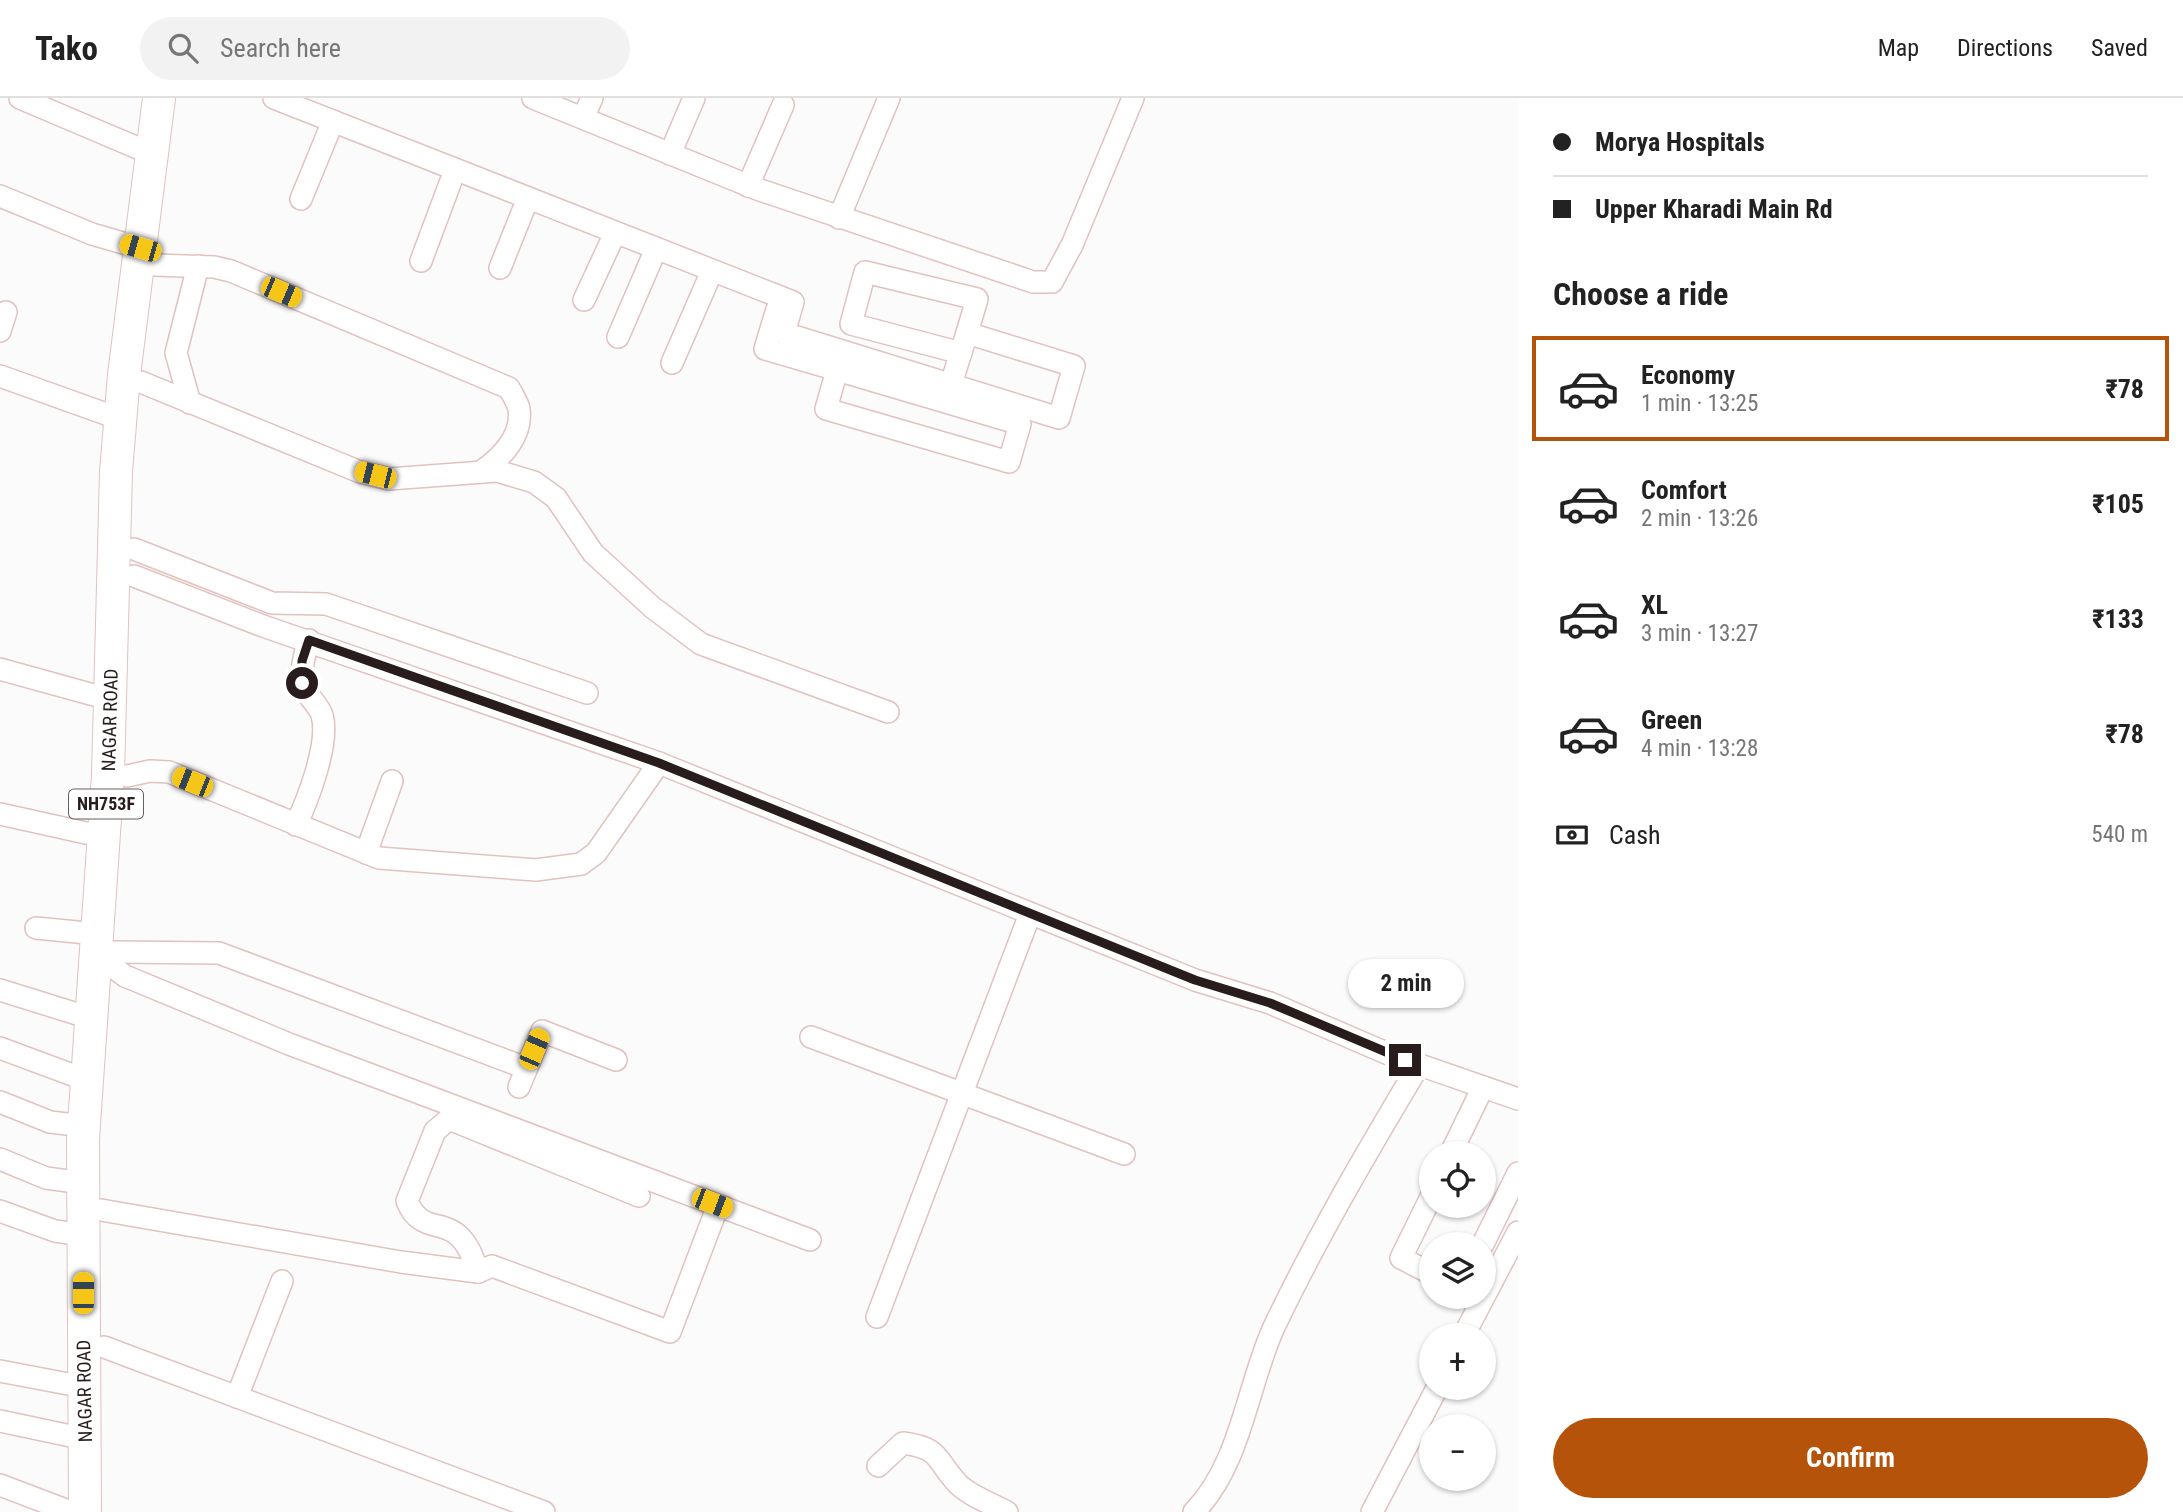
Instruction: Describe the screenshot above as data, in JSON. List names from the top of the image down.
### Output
{
  "streets": {
    "highway": ["NAGAR ROAD", "NH753F"]
  },
  "page": {
    "header": "Tako",
    "search": "Search here",
    "nav": ["Map", "Directions", "Saved"],
    "banner": ["Morya Hospitals", "Upper Kharadi Main Rd"],
    "heading": "Choose a ride",
    "list": [
      {
        "name": "Economy",
        "note": "1 min · 13:25",
        "value": "₹78"
      },
      {
        "name": "Comfort",
        "note": "2 min · 13:26",
        "value": "₹105"
      },
      {
        "name": "XL",
        "note": "3 min · 13:27",
        "value": "₹133"
      },
      {
        "name": "Green",
        "note": "4 min · 13:28",
        "value": "₹78"
      }
    ],
    "pay": ["Cash", "540 m"],
    "bubble": "2 min",
    "map_buttons": ["+", "−"],
    "buttons": "Confirm"
  }
}
